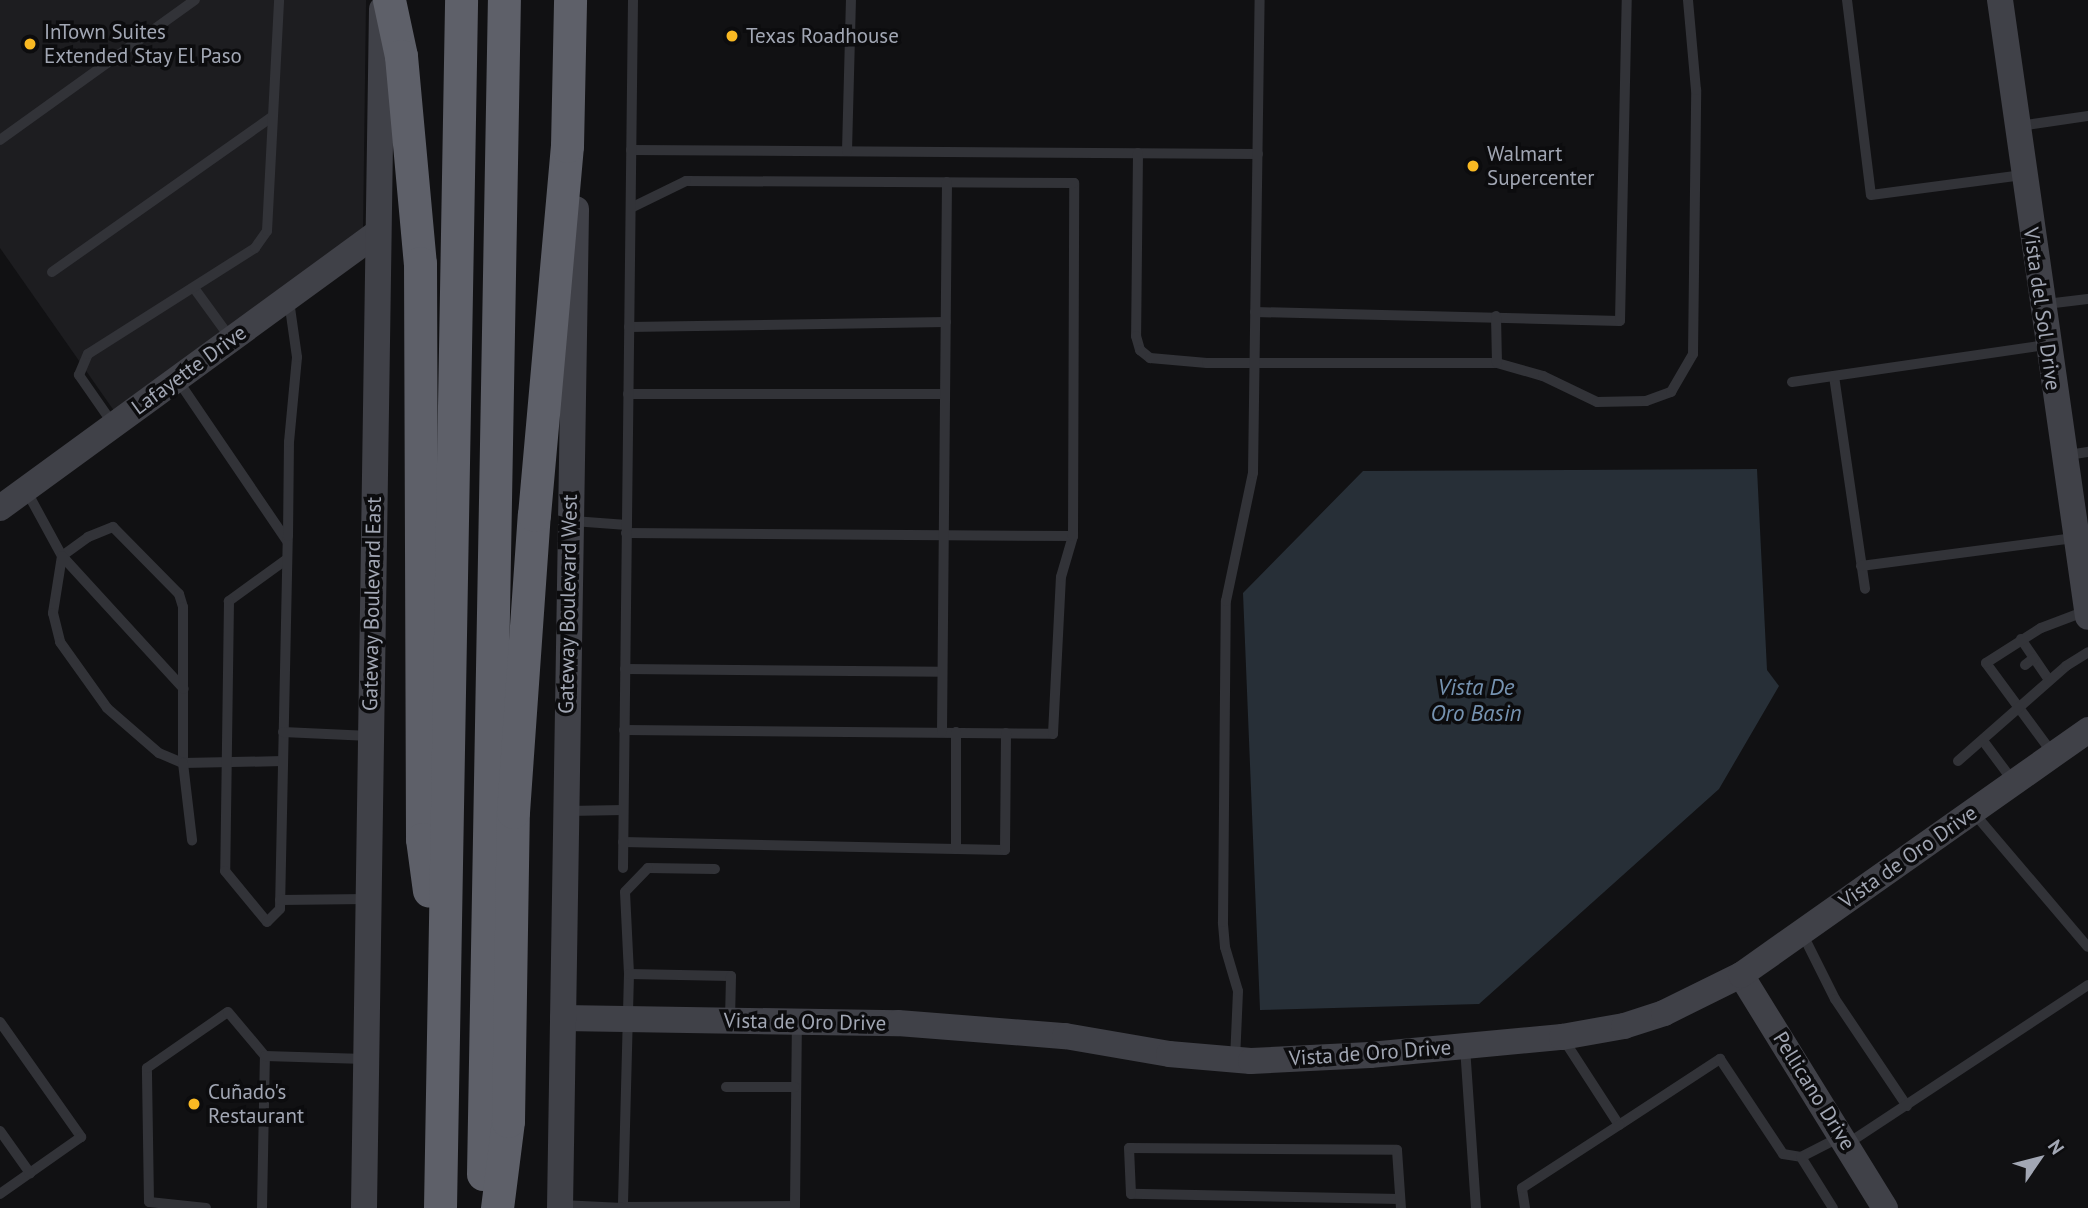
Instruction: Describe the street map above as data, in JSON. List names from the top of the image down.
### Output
{
  "streets": {
    "main road": [
      "Vista del Sol Drive",
      "Lafayette Drive",
      "Gateway Boulevard East",
      "Gateway Boulevard West",
      "Vista de Oro Drive",
      "Pellicano Drive"
    ]
  },
  "crossings": [
    ["Lafayette Drive", "Gateway Boulevard East"],
    ["Gateway Boulevard West", "Vista de Oro Drive"],
    ["Vista de Oro Drive", "Pellicano Drive"]
  ],
  "water": ["Vista De Oro Basin"],
  "places": [
    "Texas Roadhouse",
    "InTown Suites Extended Stay El Paso",
    "Walmart Supercenter",
    "Cuñado's Restaurant"
  ],
  "north": "top right"
}
